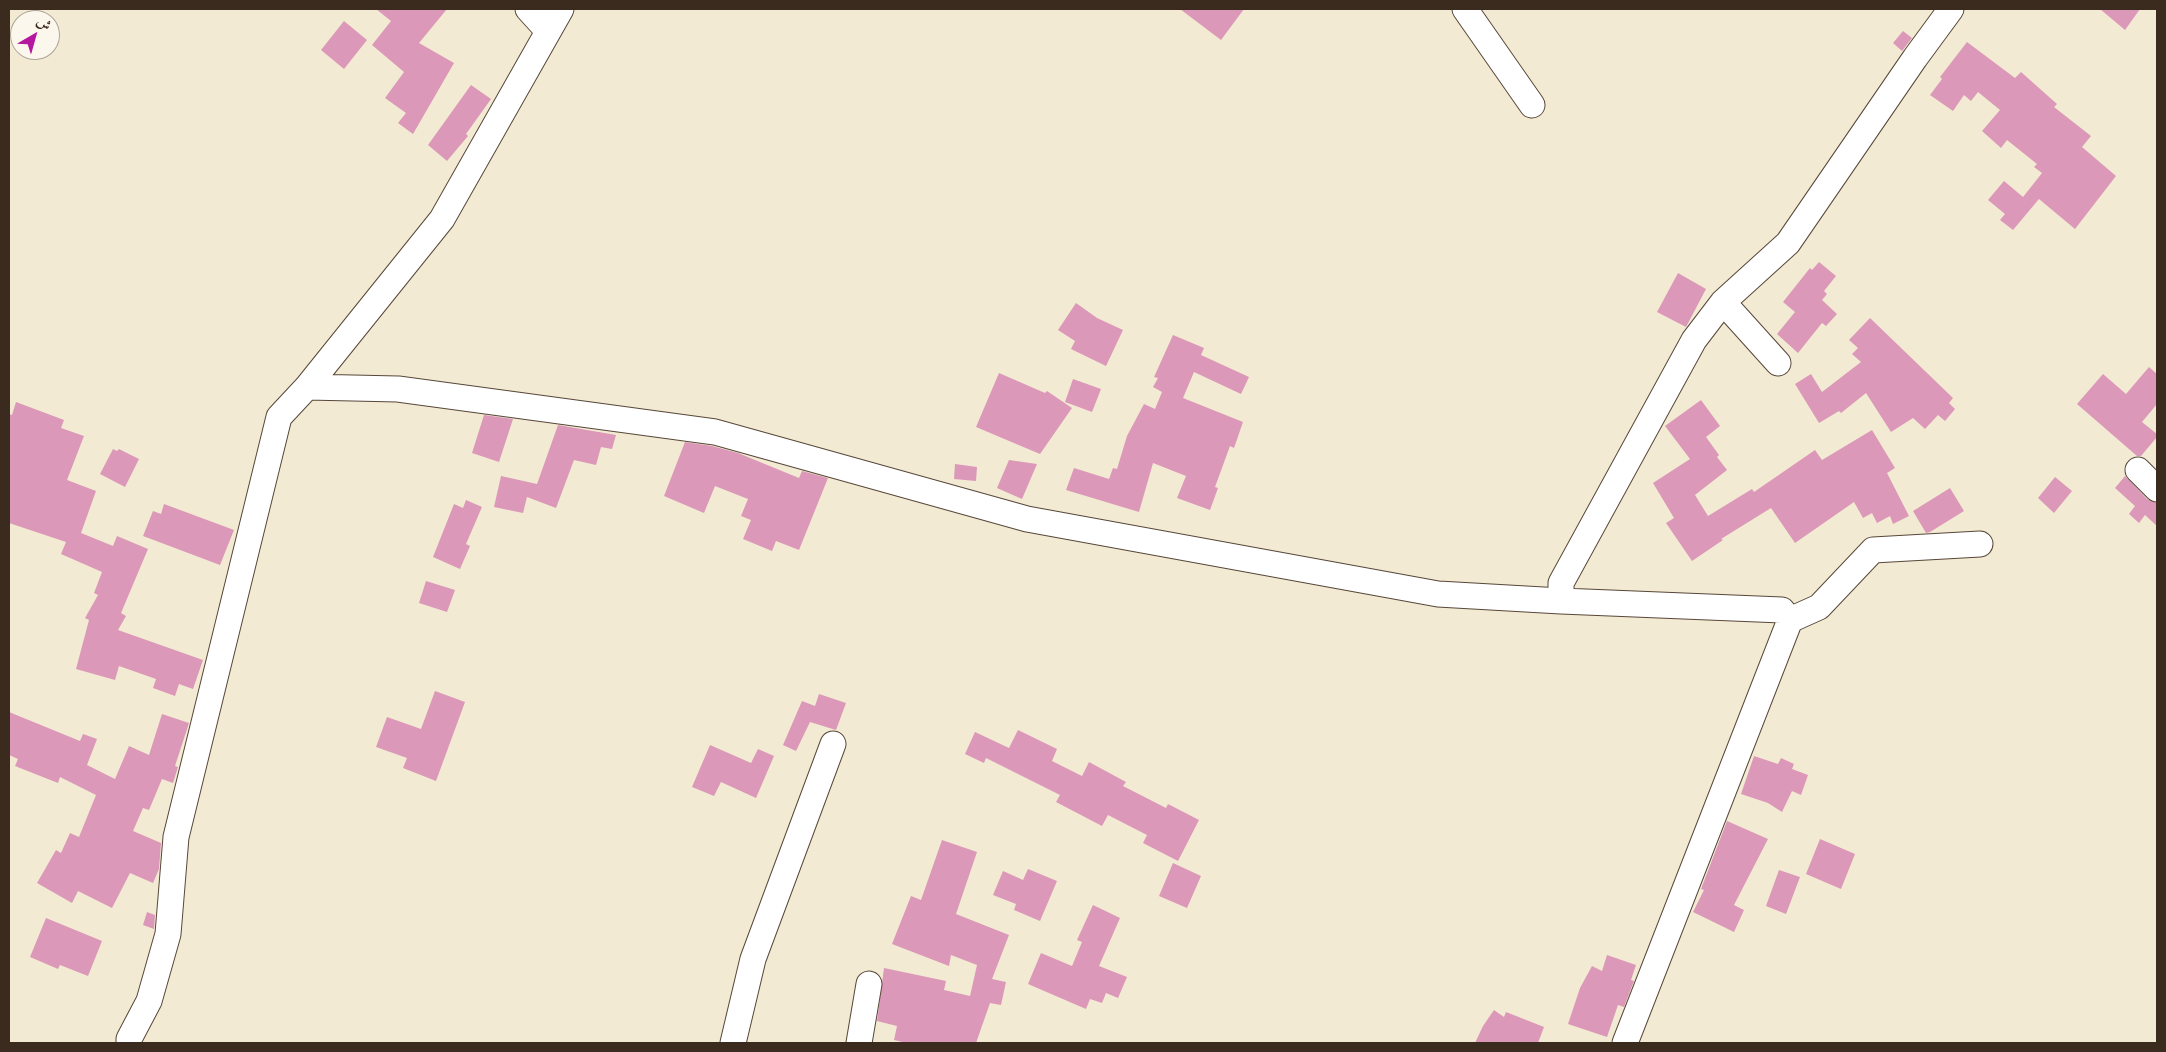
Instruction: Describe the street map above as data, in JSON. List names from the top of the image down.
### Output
{
  "north": "top right"
}
